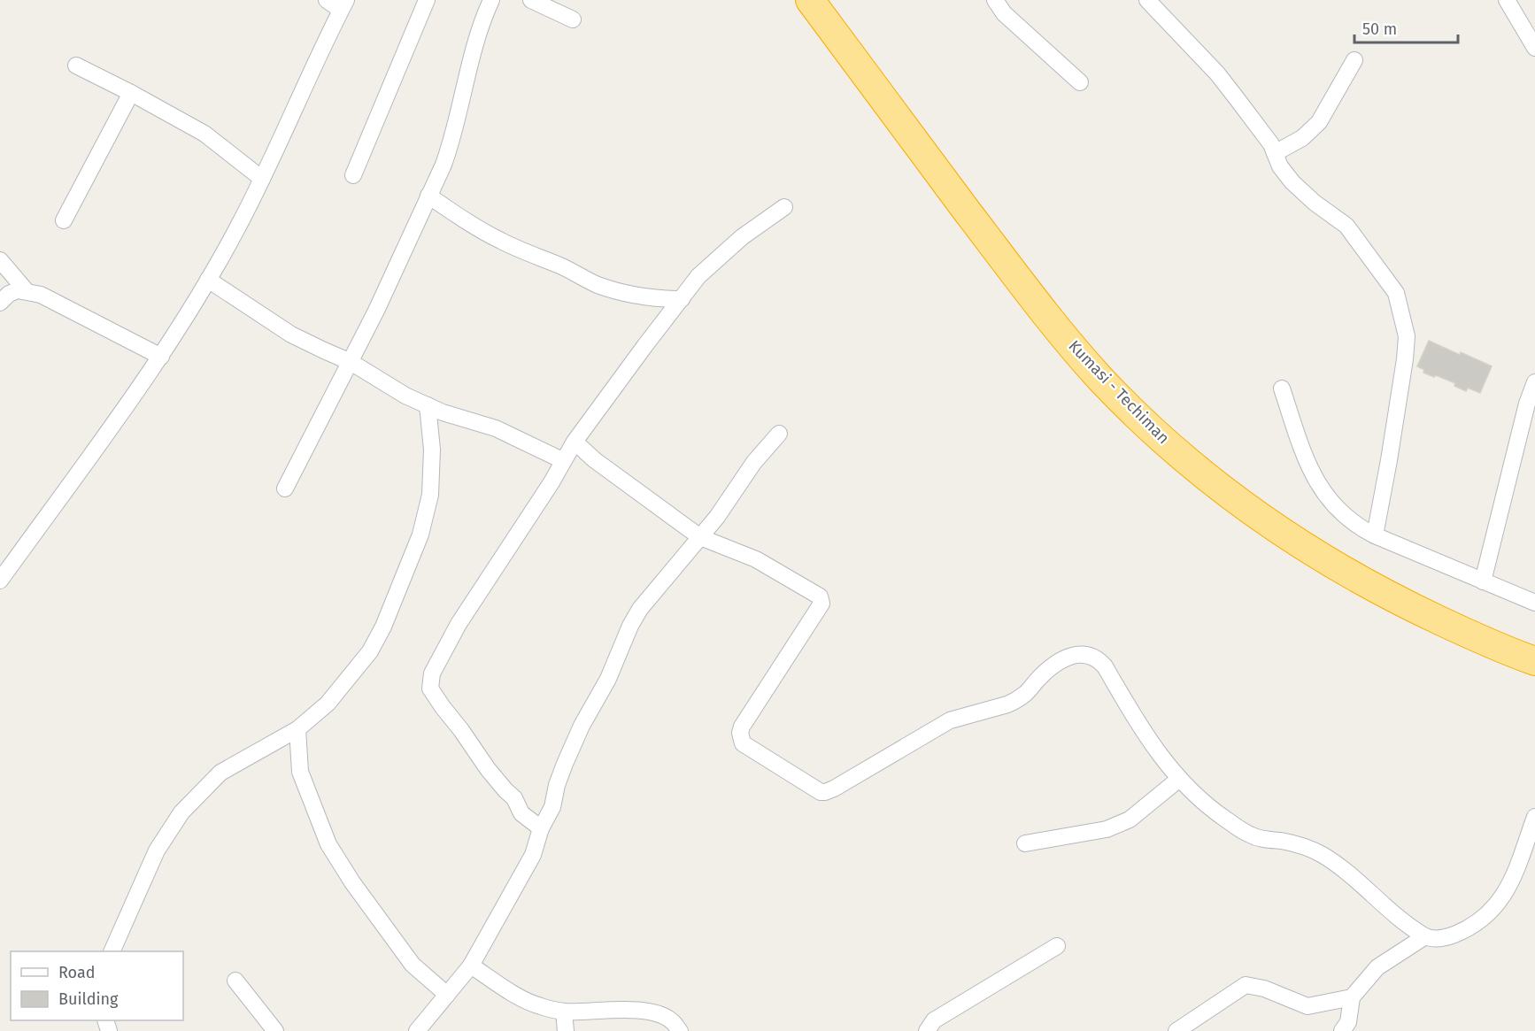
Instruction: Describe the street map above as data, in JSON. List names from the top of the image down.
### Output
{
  "streets": {
    "highway": ["Kumasi - Techiman"]
  },
  "legend": ["Road", "Building"],
  "scale_bar": "50 m"
}
